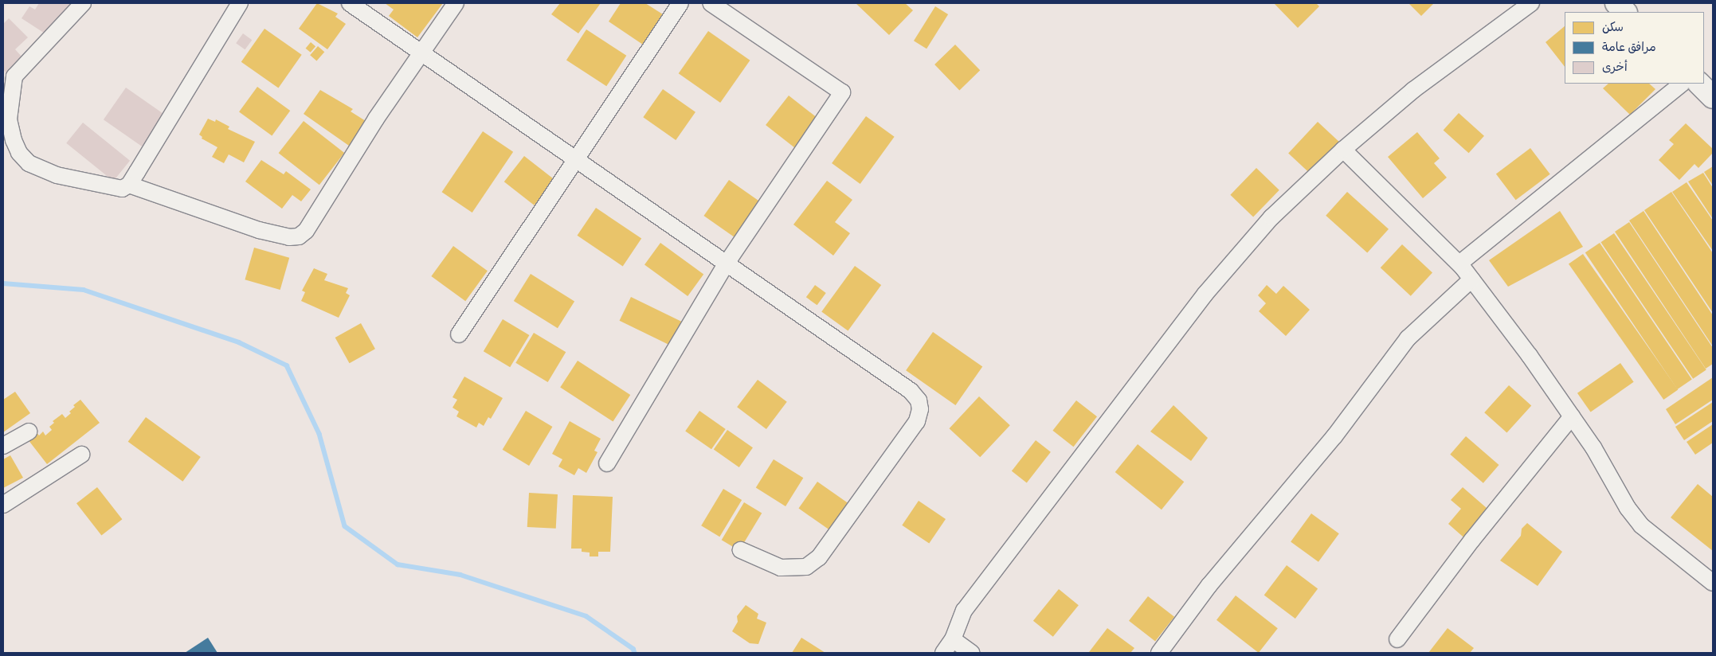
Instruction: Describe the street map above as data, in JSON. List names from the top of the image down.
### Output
{
  "legend": ["سكن", "مرافق عامة", "أخرى"]
}
